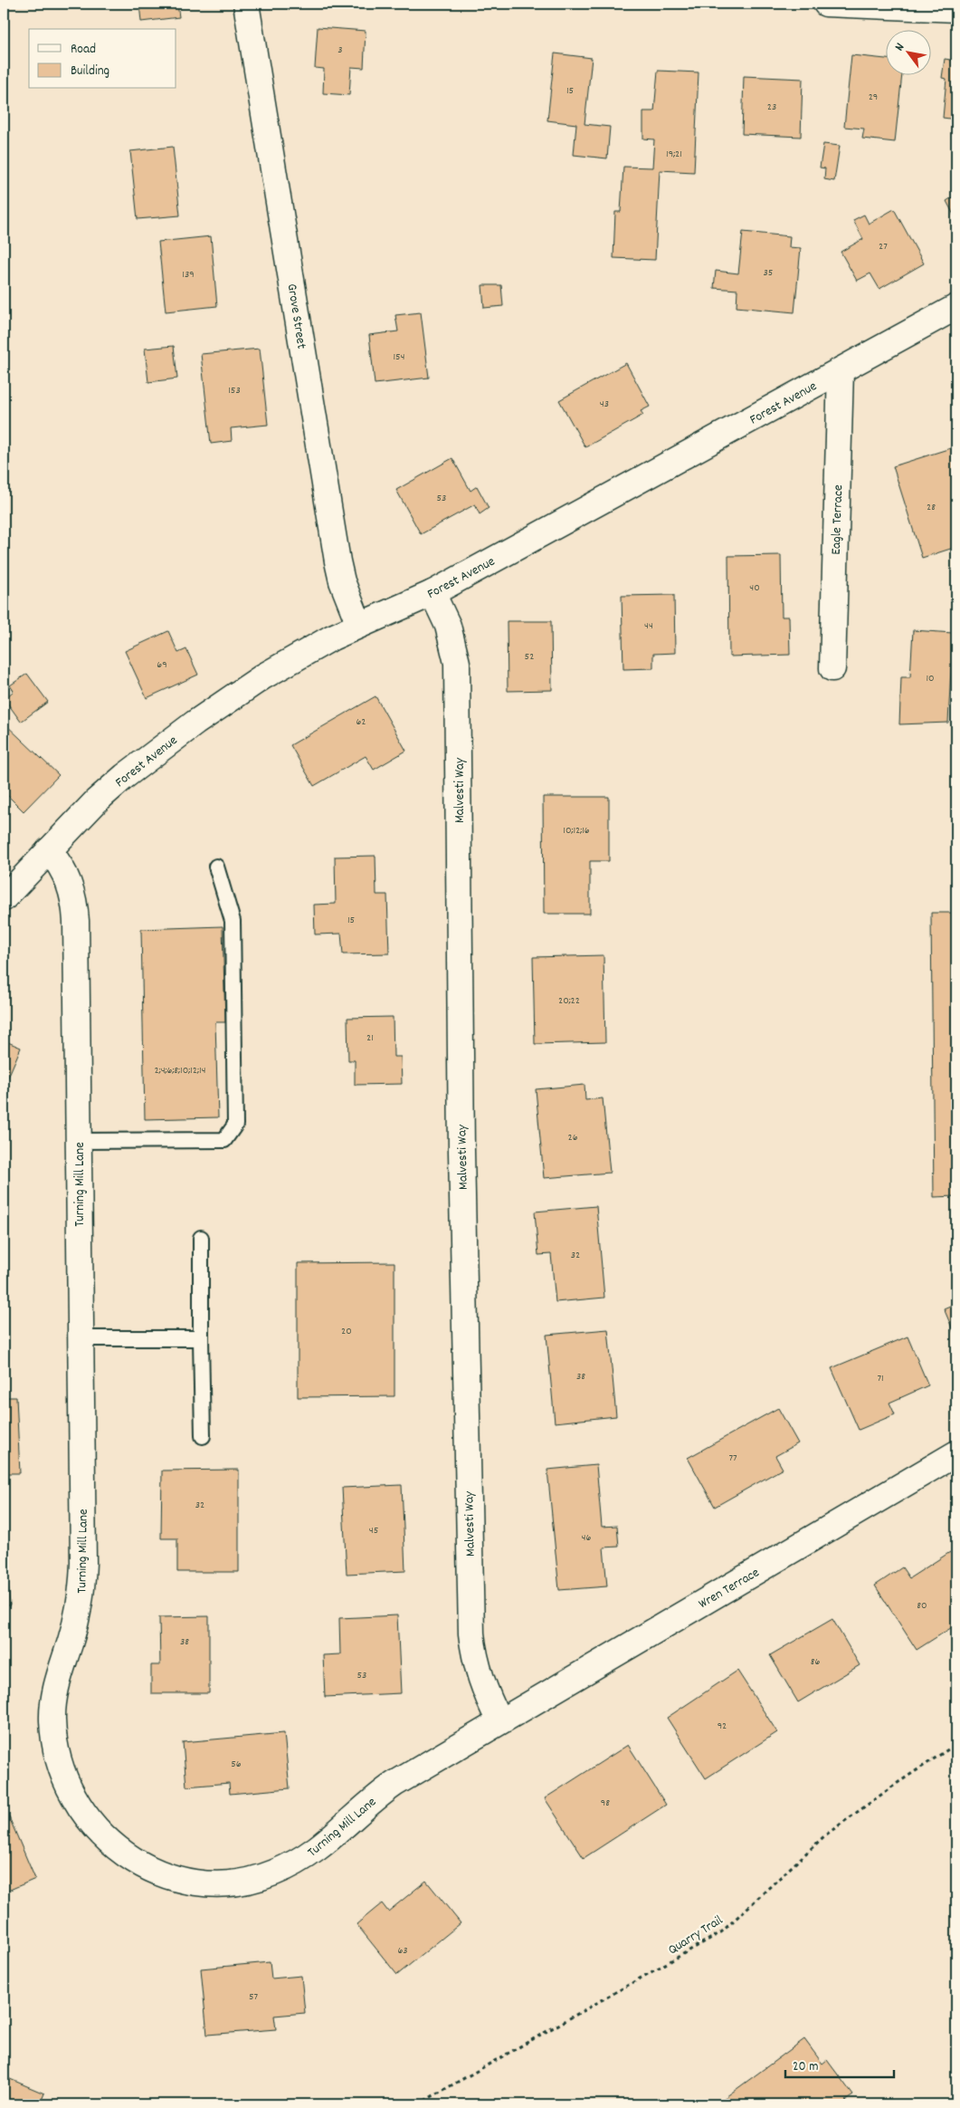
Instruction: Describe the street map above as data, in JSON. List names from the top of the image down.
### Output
{
  "streets": {
    "street": [
      "Grove Street",
      "Forest Avenue",
      "Eagle Terrace",
      "Malvesti Way",
      "Turning Mill Lane",
      "Wren Terrace"
    ],
    "path": ["Quarry Trail"]
  },
  "crossings": [
    ["Grove Street", "Forest Avenue"],
    ["Forest Avenue", "Eagle Terrace"],
    ["Forest Avenue", "Malvesti Way"],
    ["Forest Avenue", "Turning Mill Lane"],
    ["Malvesti Way", "Turning Mill Lane"],
    ["Malvesti Way", "Wren Terrace"],
    ["Turning Mill Lane", "Wren Terrace"]
  ],
  "house_numbers": [
    "3",
    "15",
    "29",
    "23",
    "19;21",
    "27",
    "35",
    "139",
    "154",
    "153",
    "43",
    "53",
    "28",
    "40",
    "44",
    "52",
    "69",
    "10",
    "62",
    "10;12;16",
    "15",
    "20;22",
    "21",
    "2;4;6;8;10;12;14",
    "26",
    "32",
    "20",
    "38",
    "71",
    "77",
    "32",
    "45",
    "46",
    "80",
    "38",
    "86",
    "53",
    "92",
    "56",
    "98",
    "63",
    "57"
  ],
  "legend": ["Road", "Building"],
  "scale_bar": "20 m",
  "north": "top left"
}
